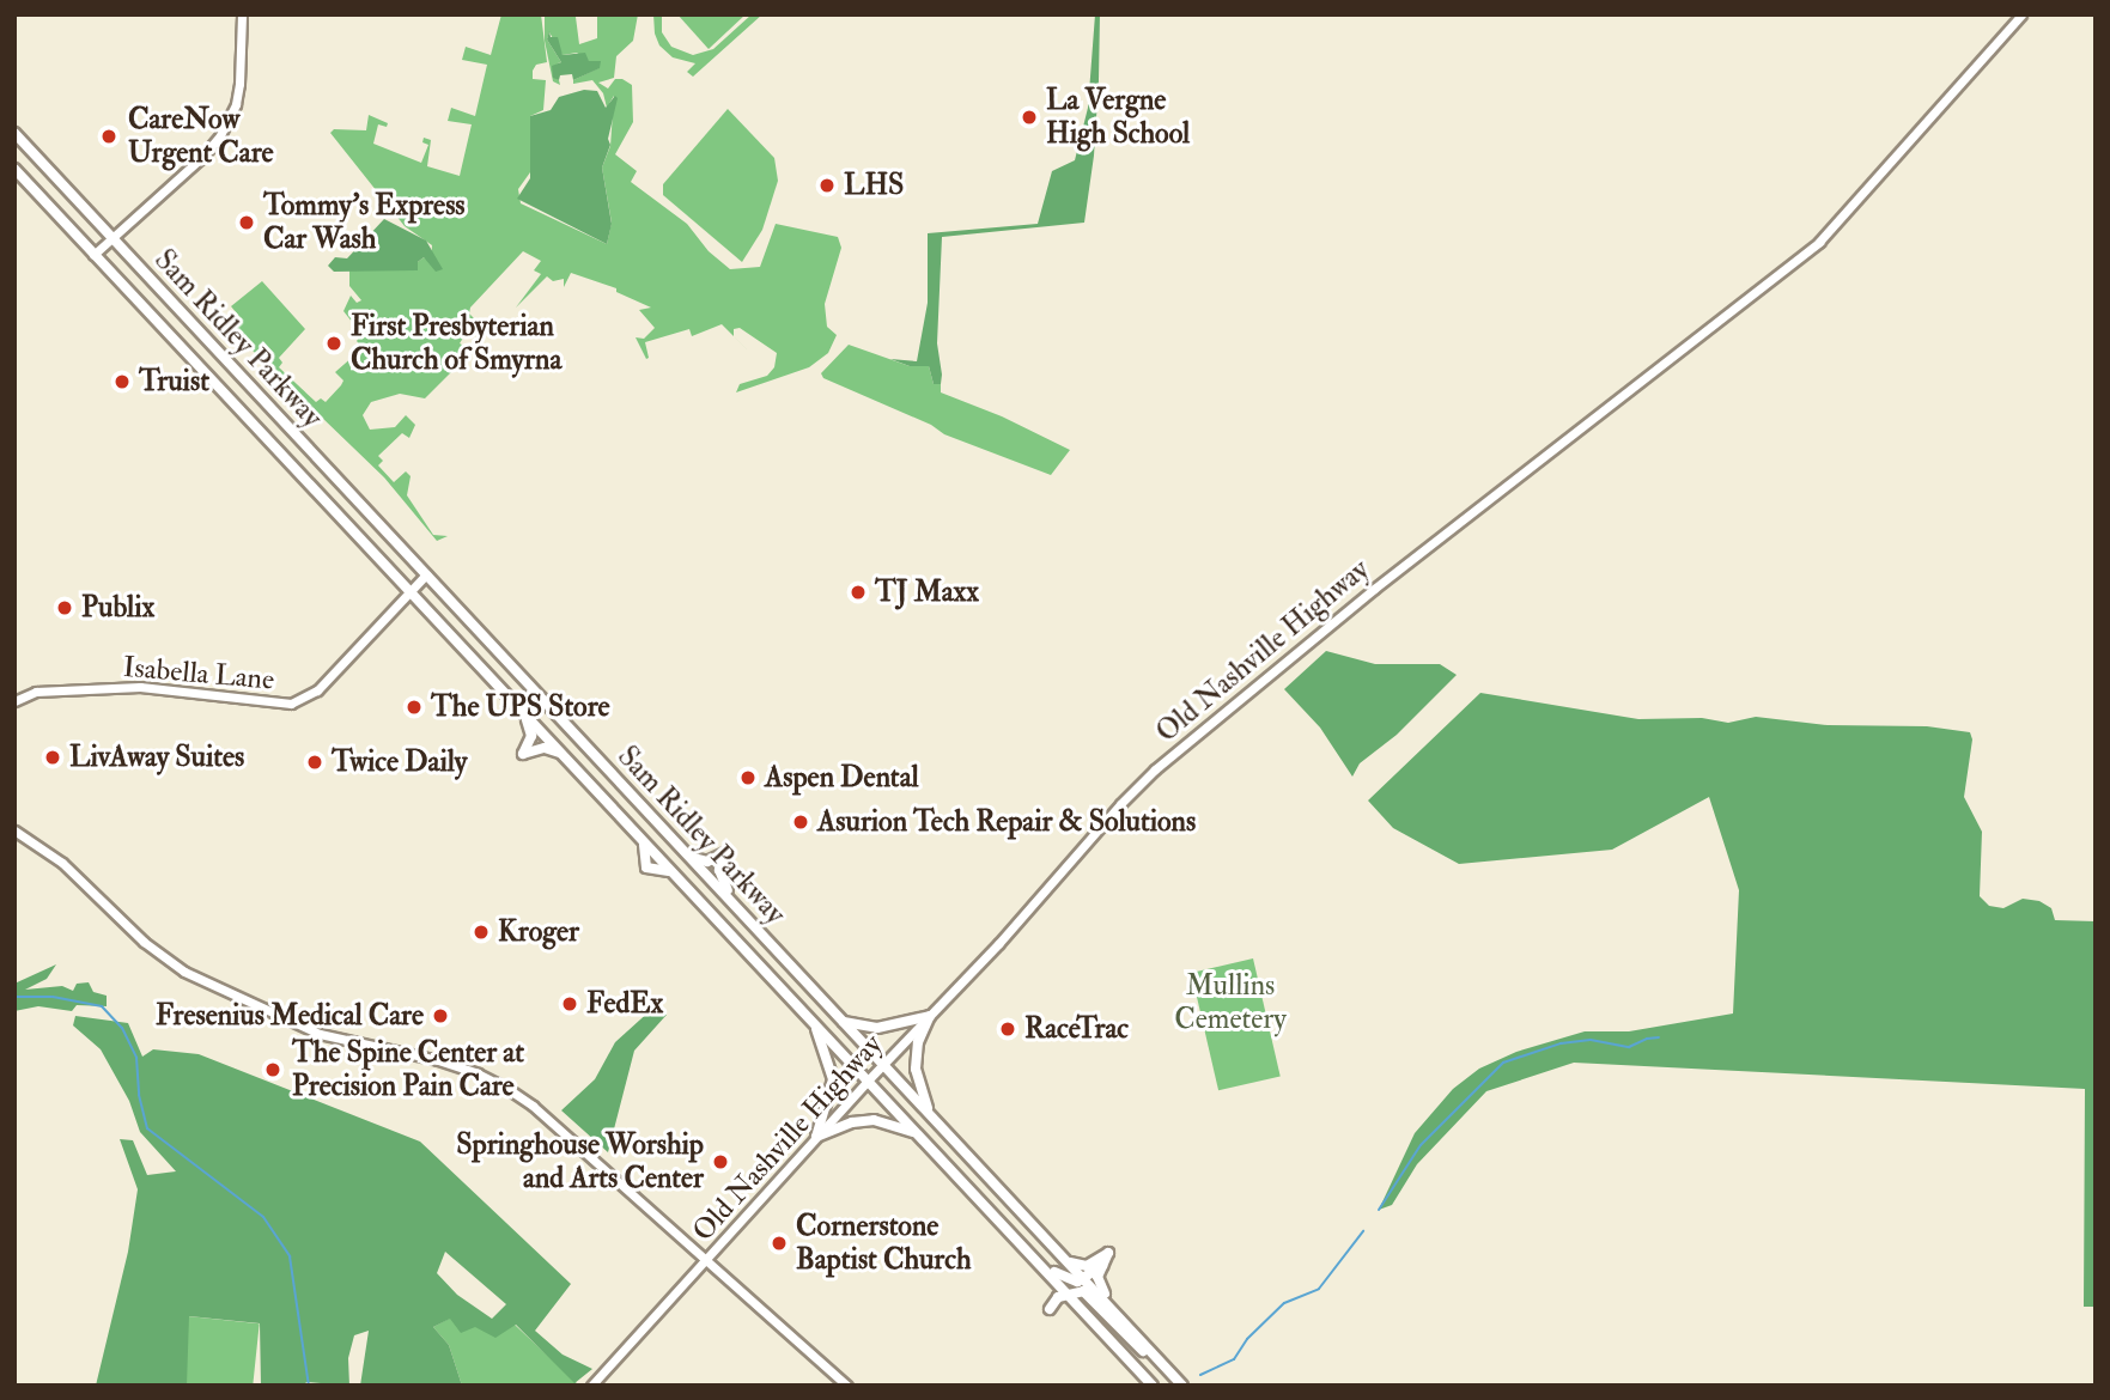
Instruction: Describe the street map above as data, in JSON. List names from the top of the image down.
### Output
{
  "streets": {
    "main road": ["Sam Ridley Parkway", "Old Nashville Highway", "Isabella Lane"]
  },
  "crossings": [
    ["Sam Ridley Parkway", "Old Nashville Highway"],
    ["Sam Ridley Parkway", "Isabella Lane"]
  ],
  "parks": ["Mullins Cemetery"],
  "places": [
    "La Vergne High School",
    "CareNow Urgent Care",
    "LHS",
    "Tommy's Express Car Wash",
    "First Presbyterian Church of Smyrna",
    "Truist",
    "TJ Maxx",
    "Publix",
    "The UPS Store",
    "LivAway Suites",
    "Twice Daily",
    "Aspen Dental",
    "Asurion Tech Repair & Solutions",
    "Kroger",
    "FedEx",
    "Fresenius Medical Care",
    "RaceTrac",
    "The Spine Center at Precision Pain Care",
    "Springhouse Worship and Arts Center",
    "Cornerstone Baptist Church"
  ]
}
